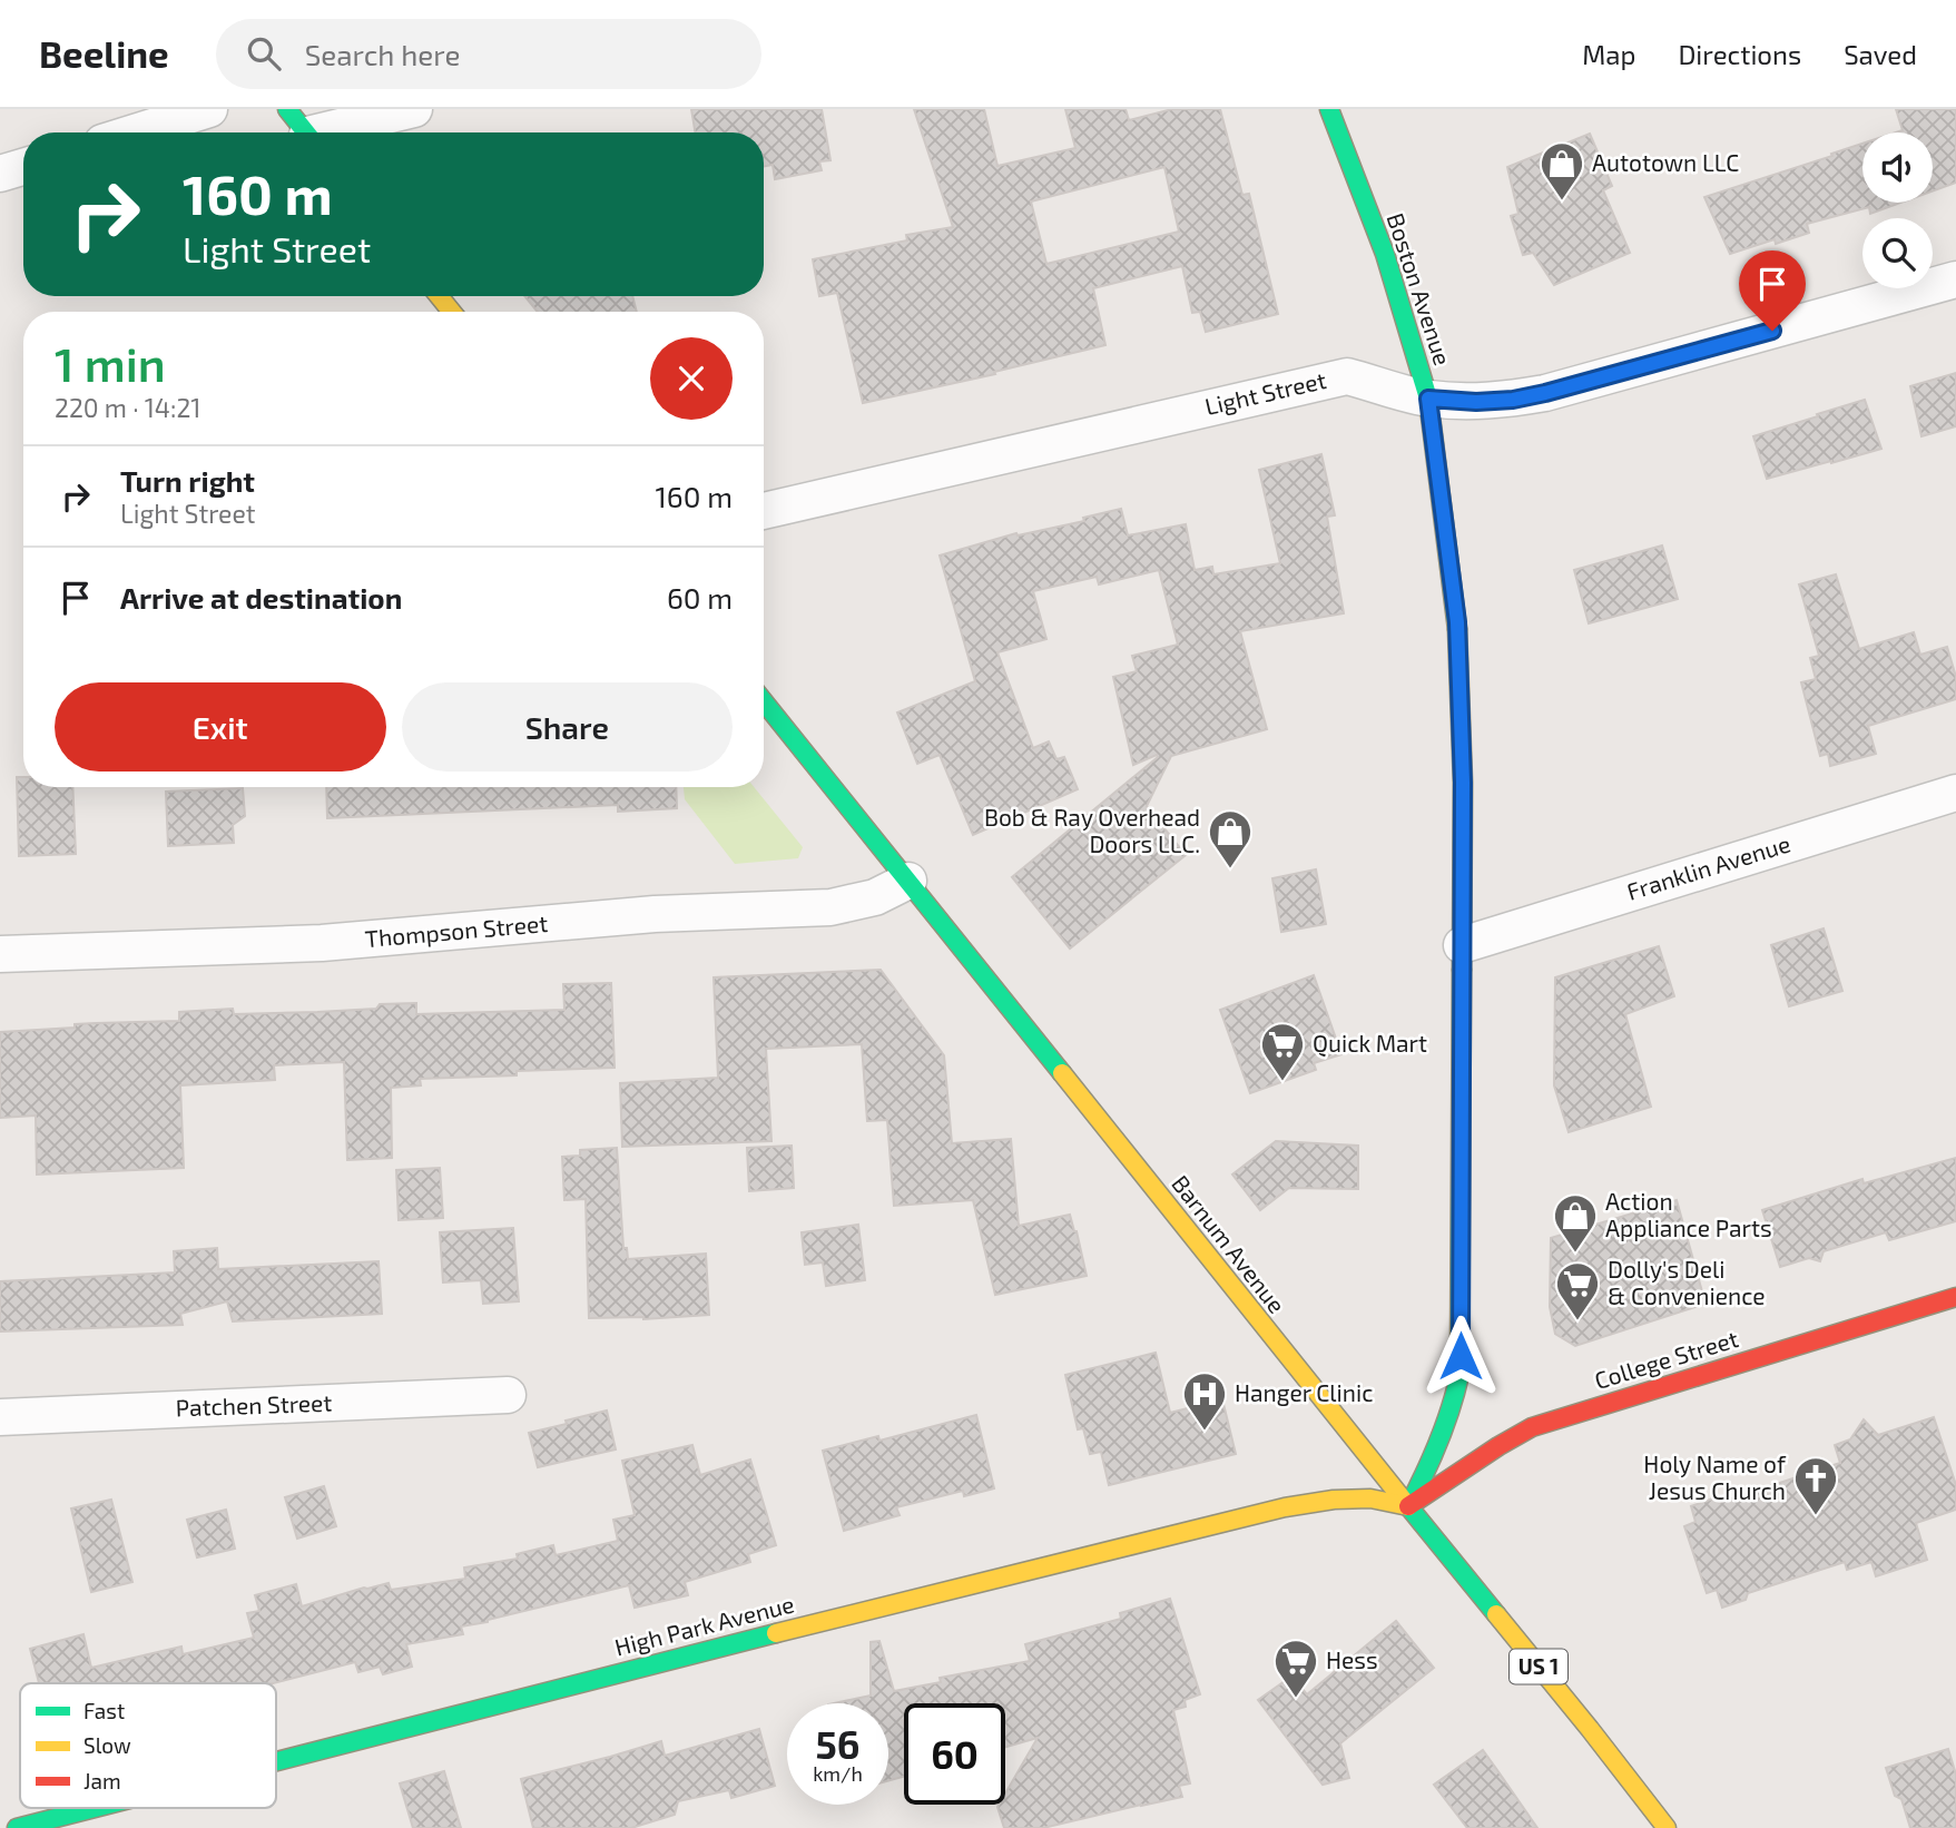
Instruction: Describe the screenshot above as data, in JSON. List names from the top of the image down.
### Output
{
  "streets": {
    "main road": [
      "Boston Avenue",
      "Barnum Avenue",
      "College Street",
      "High Park Avenue",
      "US 1"
    ],
    "street": [
      "Light Street",
      "Franklin Avenue",
      "Thompson Street",
      "Patchen Street"
    ]
  },
  "crossings": [
    ["Boston Avenue", "Light Street"],
    ["Boston Avenue", "Franklin Avenue"],
    ["Boston Avenue", "Barnum Avenue"],
    ["Boston Avenue", "College Street"],
    ["Boston Avenue", "High Park Avenue"],
    ["Thompson Street", "Barnum Avenue"],
    ["Barnum Avenue", "College Street"],
    ["Barnum Avenue", "High Park Avenue"],
    ["College Street", "High Park Avenue"]
  ],
  "places": {
    "shop": ["Autotown LLC", "Bob & Ray Overhead Doors LLC.", "Action Appliance Parts"],
    "supermarket": ["Quick Mart", "Dolly's Deli & Convenience", "Hess"],
    "hospital": ["Hanger Clinic"],
    "church": ["Holy Name of Jesus Church"]
  },
  "legend": ["Fast", "Slow", "Jam"],
  "page": {
    "header": "Beeline",
    "search": "Search here",
    "nav": ["Map", "Directions", "Saved"],
    "turn": ["160 m", "Light Street"],
    "heading": ["1 min", "220 m · 14:21"],
    "list": [
      {
        "name": "Turn right",
        "note": "Light Street",
        "value": "160 m"
      },
      {
        "name": "Arrive at destination",
        "value": "60 m"
      }
    ],
    "buttons": ["Exit", "Share"],
    "speed": "56 km/h",
    "limit": "60"
  }
}
